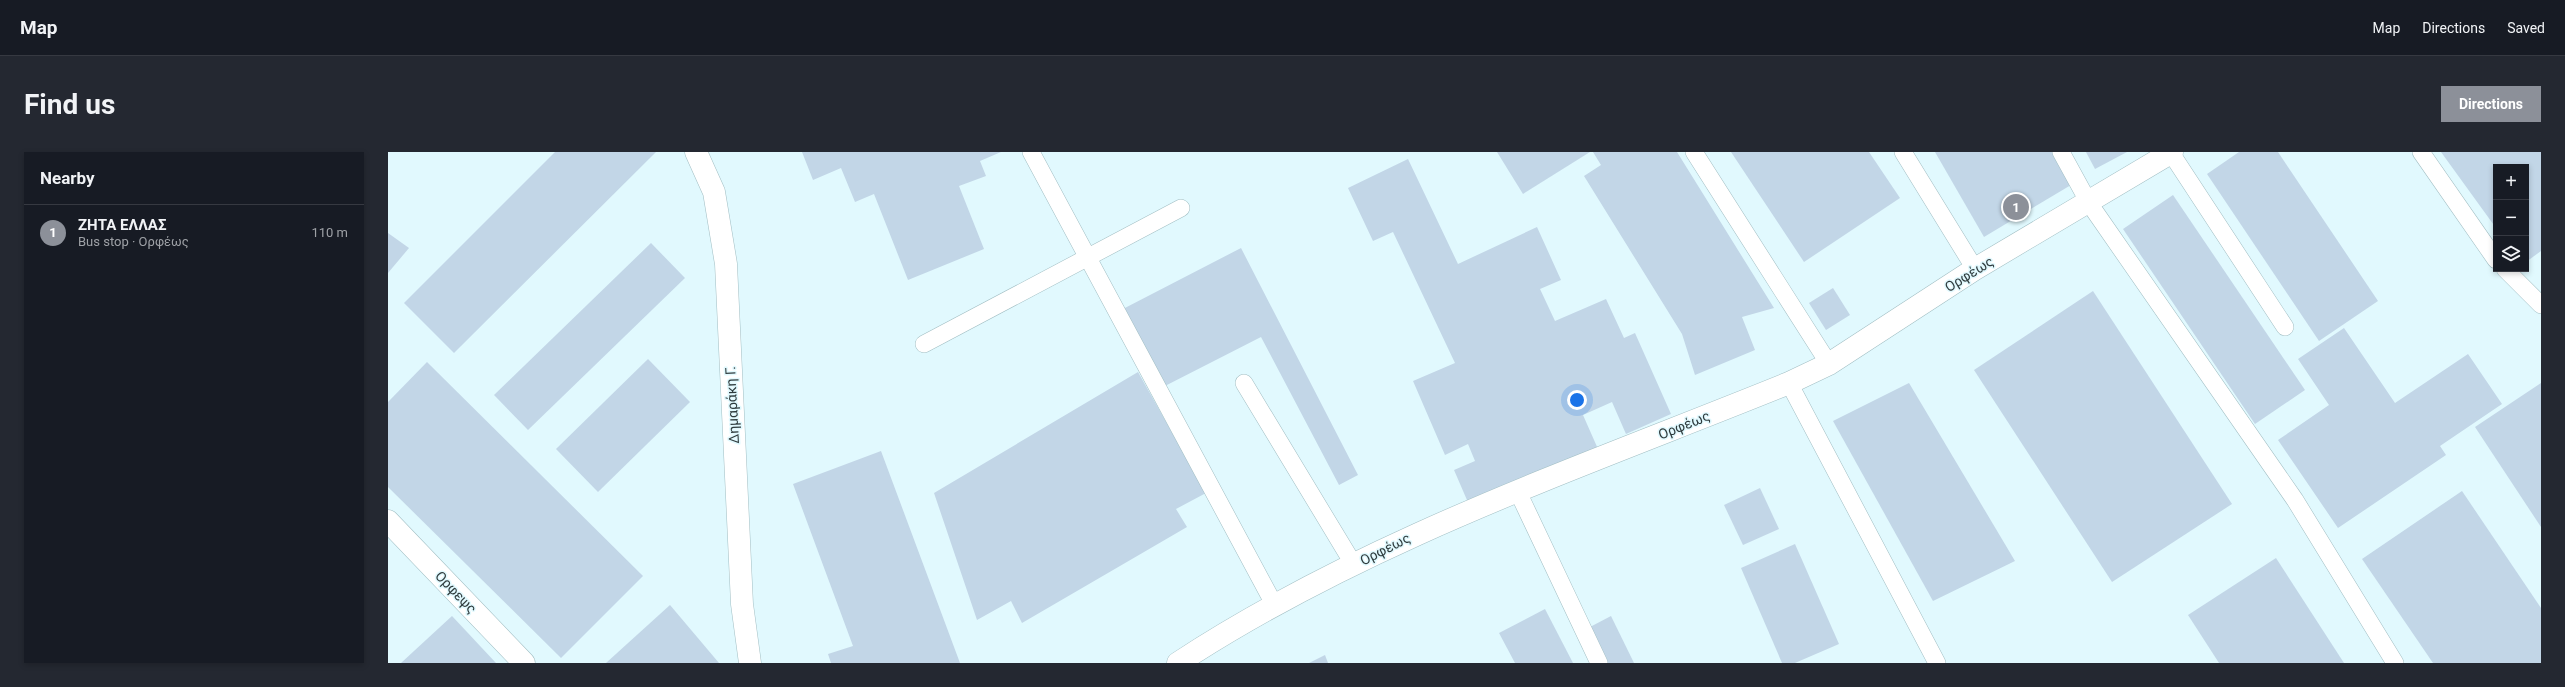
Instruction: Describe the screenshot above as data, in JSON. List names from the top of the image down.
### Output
{
  "streets": {
    "street": ["Ορφέως", "Δημαράκη Γ.", "Ορφεψς"]
  },
  "page": {
    "header": "Map",
    "nav": ["Map", "Directions", "Saved"],
    "buttons": "Directions",
    "title": "Find us",
    "heading": "Nearby",
    "map_buttons": ["+", "−"],
    "pins": "1",
    "list": [
      {
        "mark": "1",
        "name": "ΖΗΤΑ ΕΛΛΑΣ",
        "note": "Bus stop · Ορφέως",
        "value": "110 m"
      }
    ]
  }
}
